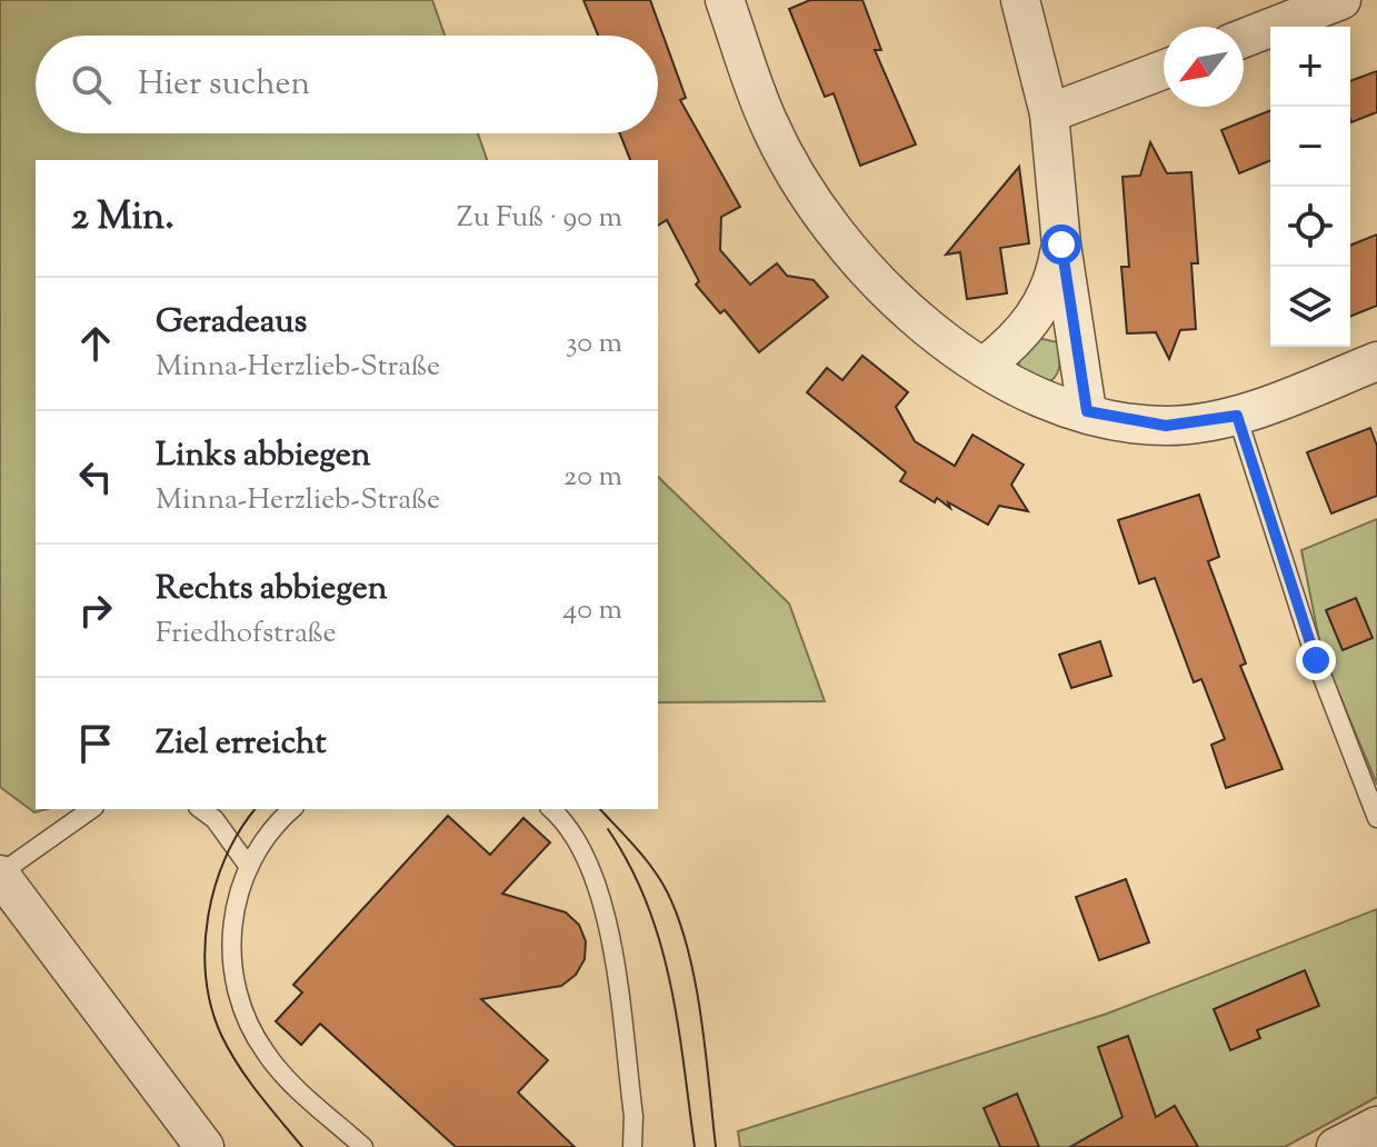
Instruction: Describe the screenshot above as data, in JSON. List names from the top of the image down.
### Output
{
  "north": "bottom left",
  "page": {
    "map_buttons": ["+", "−"],
    "search": "Hier suchen",
    "heading": ["2 Min.", "Zu Fuß · 90 m"],
    "list": [
      ["Geradeaus", "Minna-Herzlieb-Straße", "30 m"],
      ["Links abbiegen", "Minna-Herzlieb-Straße", "20 m"],
      ["Rechts abbiegen", "Friedhofstraße", "40 m"],
      "Ziel erreicht"
    ]
  }
}
